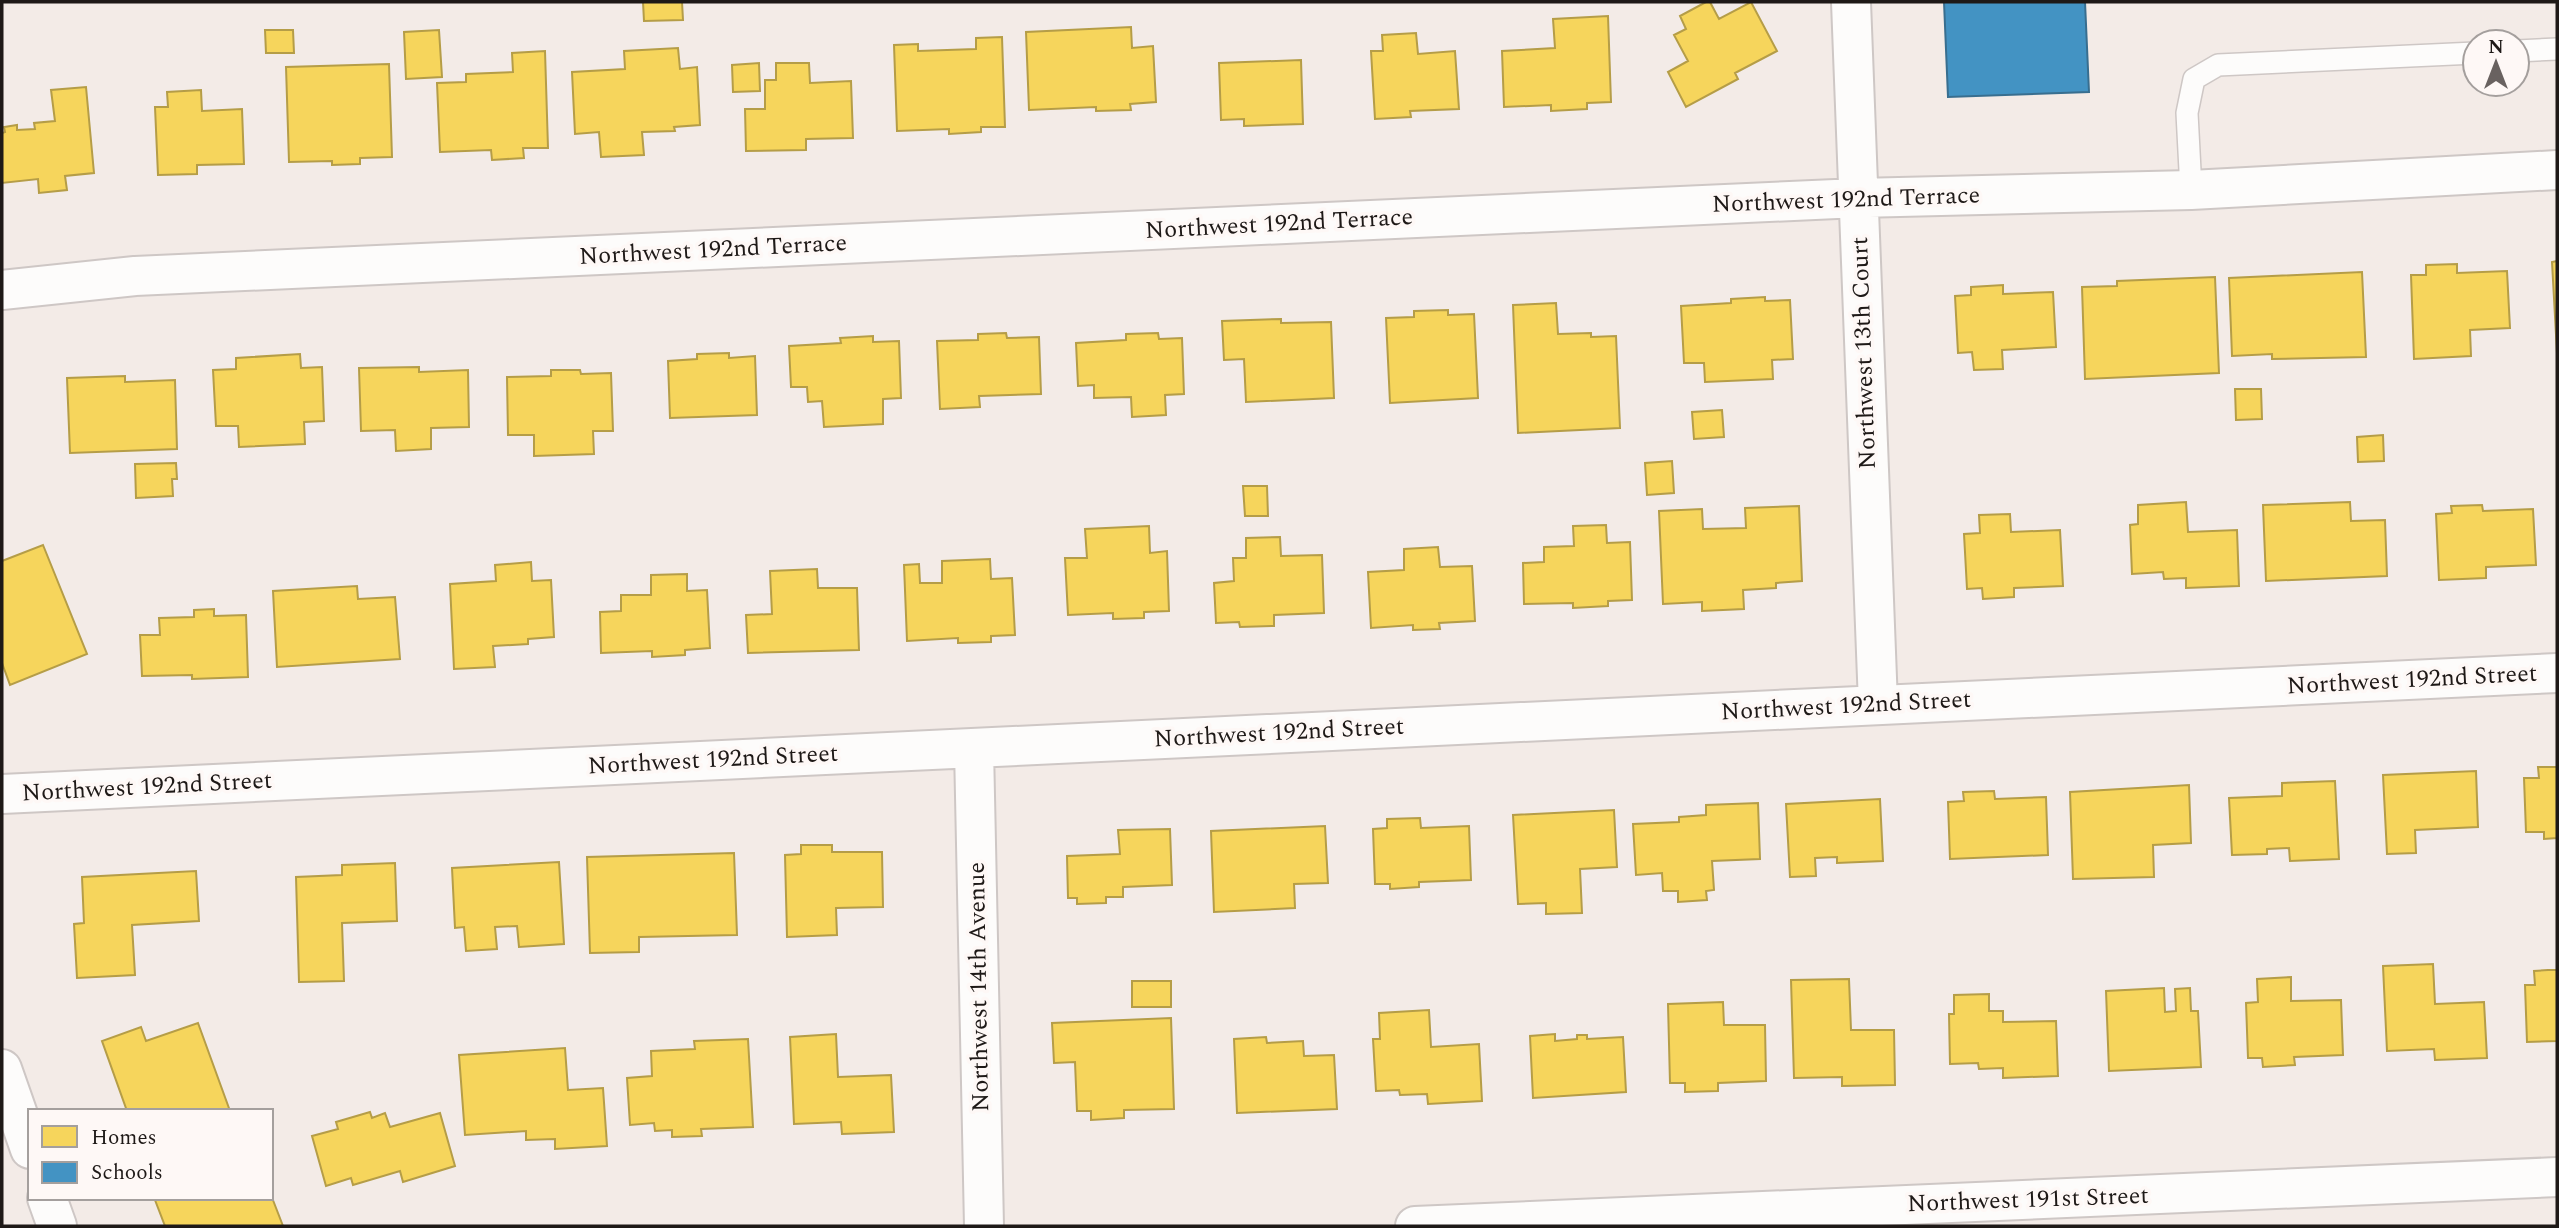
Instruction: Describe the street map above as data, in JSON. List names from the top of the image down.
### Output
{
  "streets": {
    "street": [
      "Northwest 192nd Terrace",
      "Northwest 13th Court",
      "Northwest 192nd Street",
      "Northwest 14th Avenue",
      "Northwest 191st Street"
    ]
  },
  "crossings": [
    ["Northwest 192nd Terrace", "Northwest 13th Court"],
    ["Northwest 13th Court", "Northwest 192nd Street"],
    ["Northwest 192nd Street", "Northwest 14th Avenue"]
  ],
  "legend": ["Homes", "Schools"],
  "north": "top"
}
